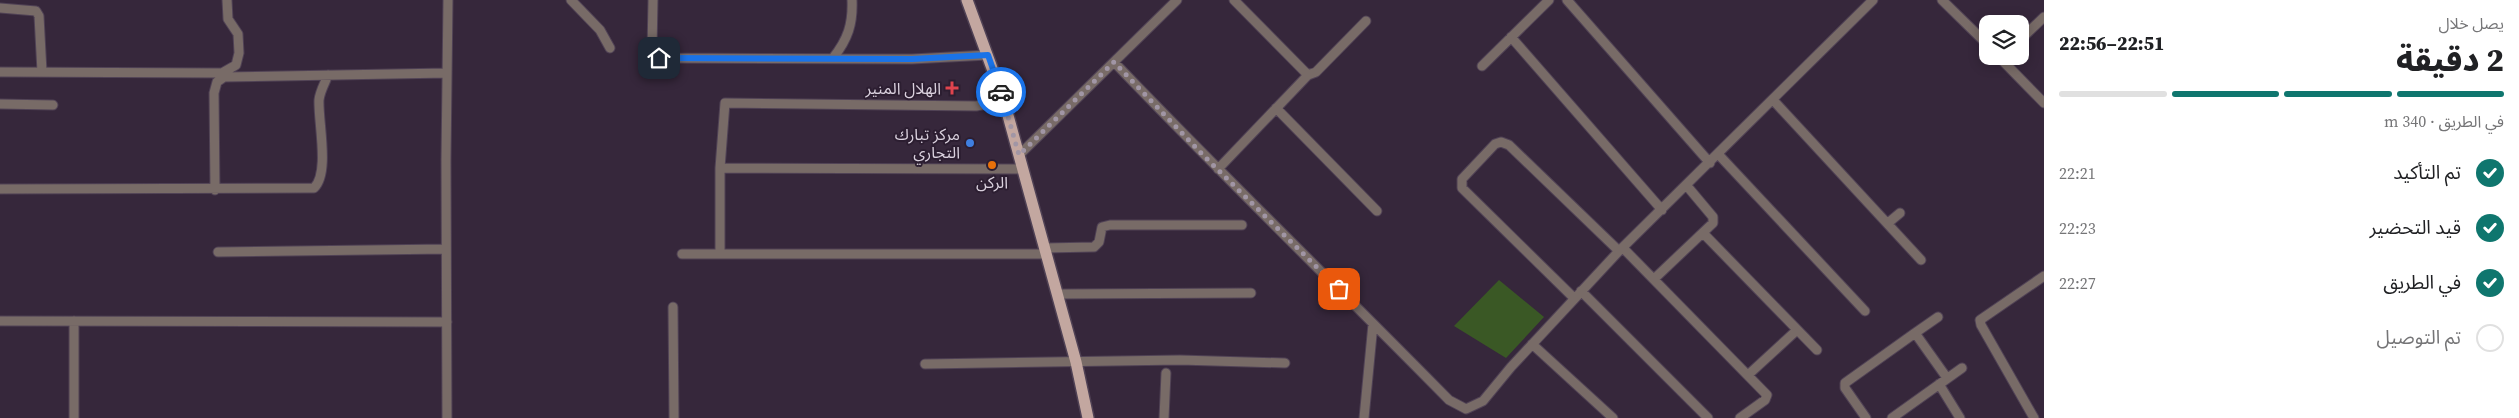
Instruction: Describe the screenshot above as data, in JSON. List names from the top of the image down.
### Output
{
  "places": {
    "health": ["الهلال المنير"],
    "other": ["مركز تبارك التجاري", "الركن"]
  },
  "page": {
    "heading": ["2 دقيقة", "يصل خلال", "22:51–22:56"],
    "bar": "في الطريق · 340 m",
    "list": [
      ["تم التأكيد", "22:21"],
      ["قيد التحضير", "22:23"],
      ["في الطريق", "22:27"],
      "تم التوصيل"
    ]
  }
}
